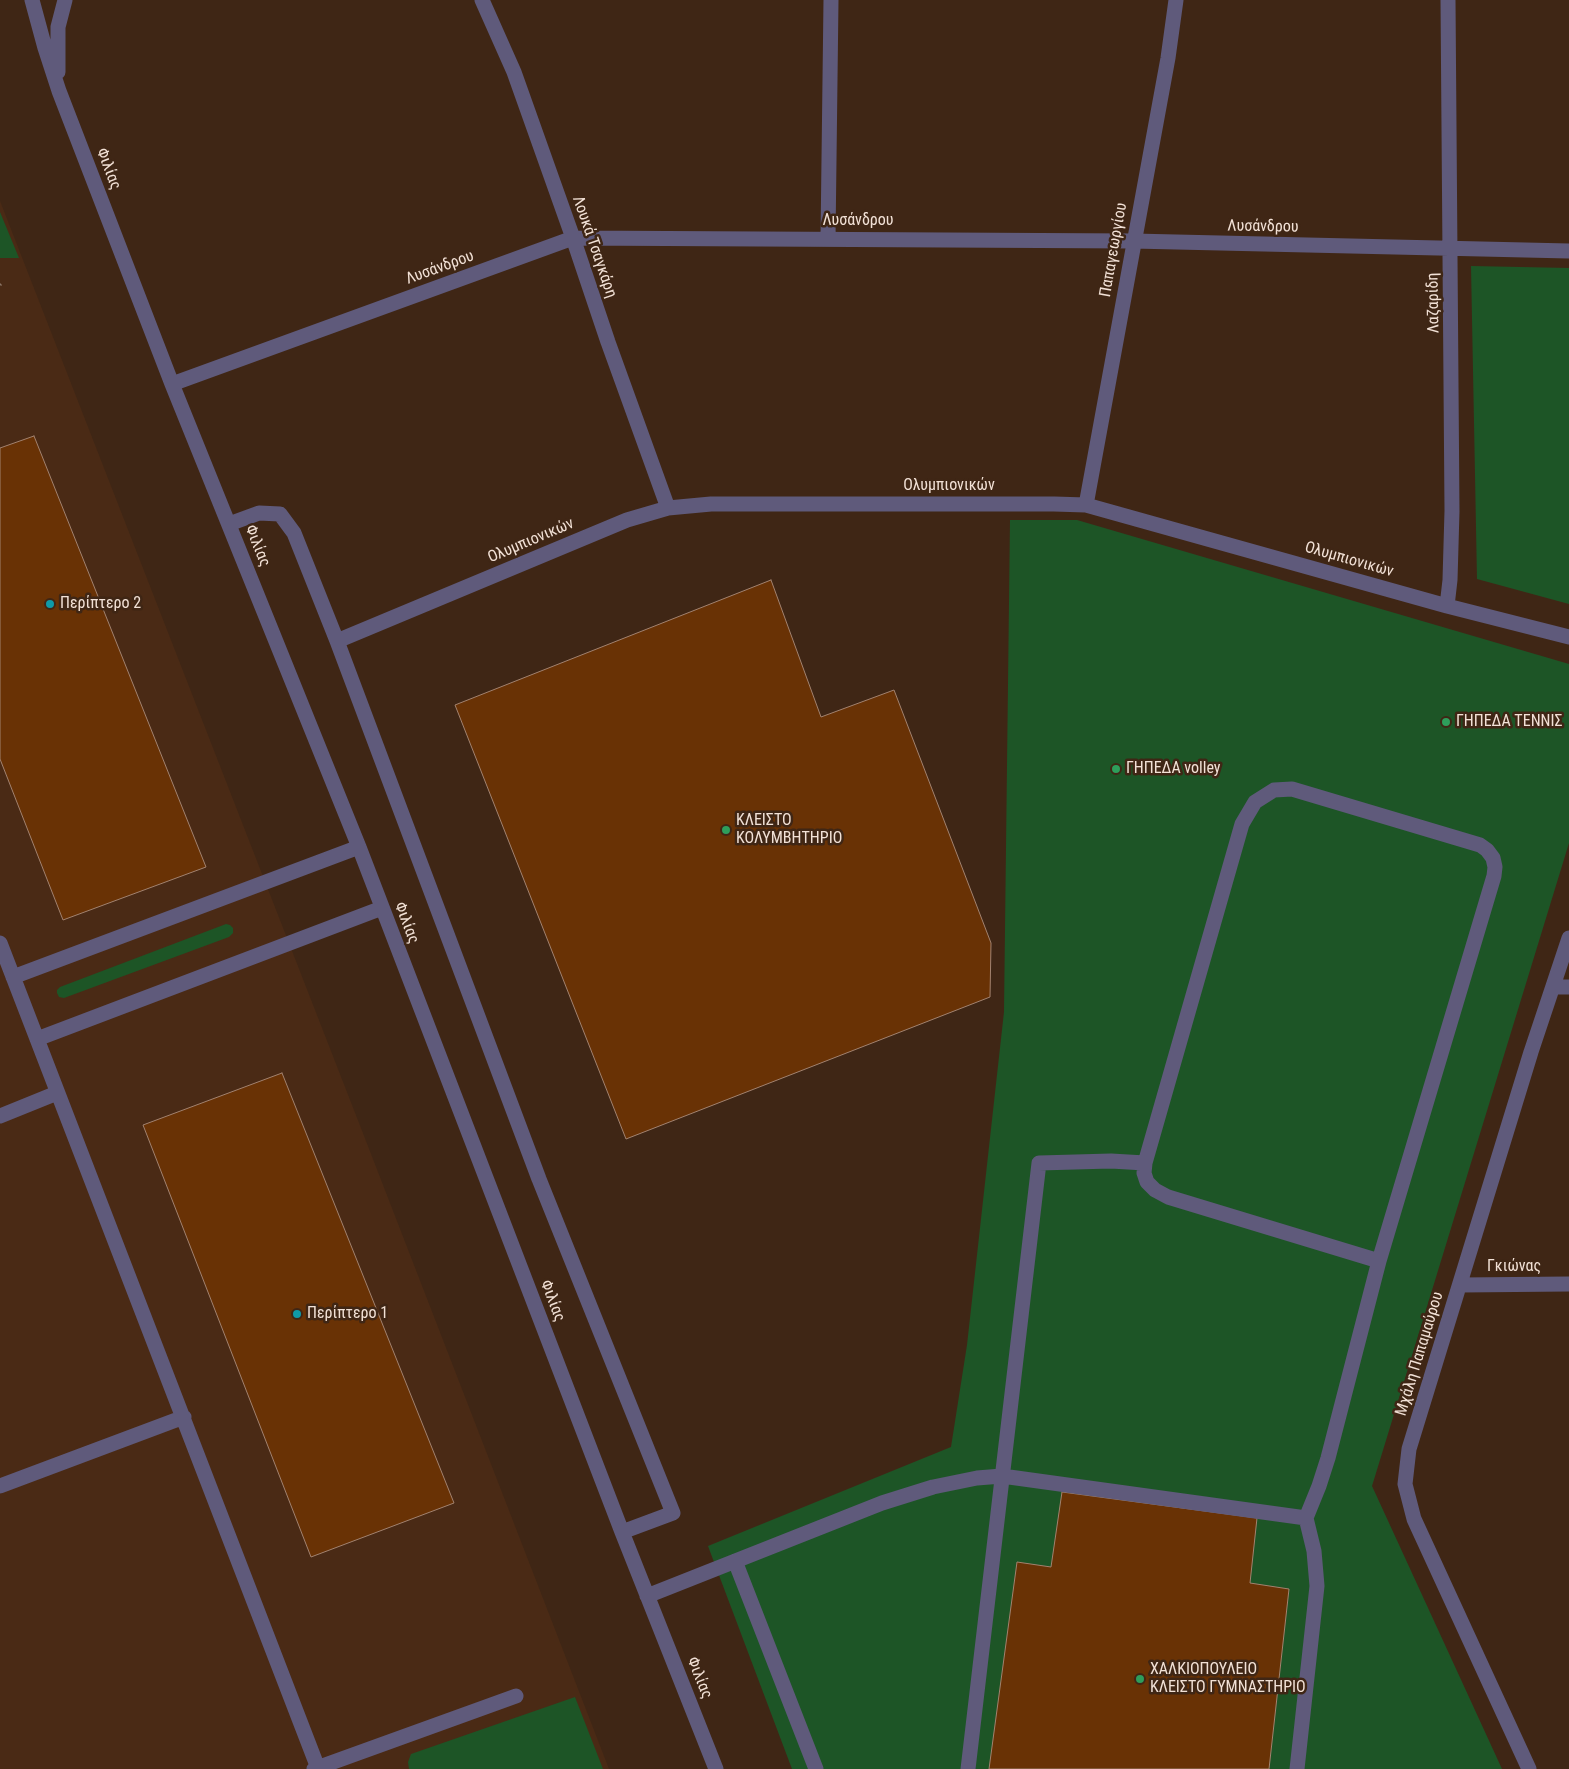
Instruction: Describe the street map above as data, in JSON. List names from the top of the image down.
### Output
{
  "streets": {
    "street": [
      "Φιλίας",
      "Λυσάνδρου",
      "Λουκά Τσαγκάρη",
      "Παπαγεωργίου",
      "Λαζαρίδη",
      "Ολυμπιονικών",
      "Γκιώνας",
      "Μχάλη Παπαμαύρου"
    ]
  },
  "crossings": [
    ["Φιλίας", "Λυσάνδρου"],
    ["Λυσάνδρου", "Λουκά Τσαγκάρη"],
    ["Λυσάνδρου", "Παπαγεωργίου"],
    ["Λυσάνδρου", "Λαζαρίδη"],
    ["Λουκά Τσαγκάρη", "Ολυμπιονικών"],
    ["Παπαγεωργίου", "Ολυμπιονικών"],
    ["Λαζαρίδη", "Ολυμπιονικών"],
    ["Γκιώνας", "Μχάλη Παπαμαύρου"]
  ],
  "places": [
    "Περίπτερο 2",
    "ΓΗΠΕΔΑ ΤΕΝΝΙΣ",
    "ΓΗΠΕΔΑ volley",
    "ΚΛΕΙΣΤΟ ΚΟΛΥΜΒΗΤΗΡΙΟ",
    "Περίπτερο 1",
    "ΧΑΛΚΙΟΠΟΥΛΕΙΟ ΚΛΕΙΣΤΟ ΓΥΜΝΑΣΤΗΡΙΟ"
  ]
}
